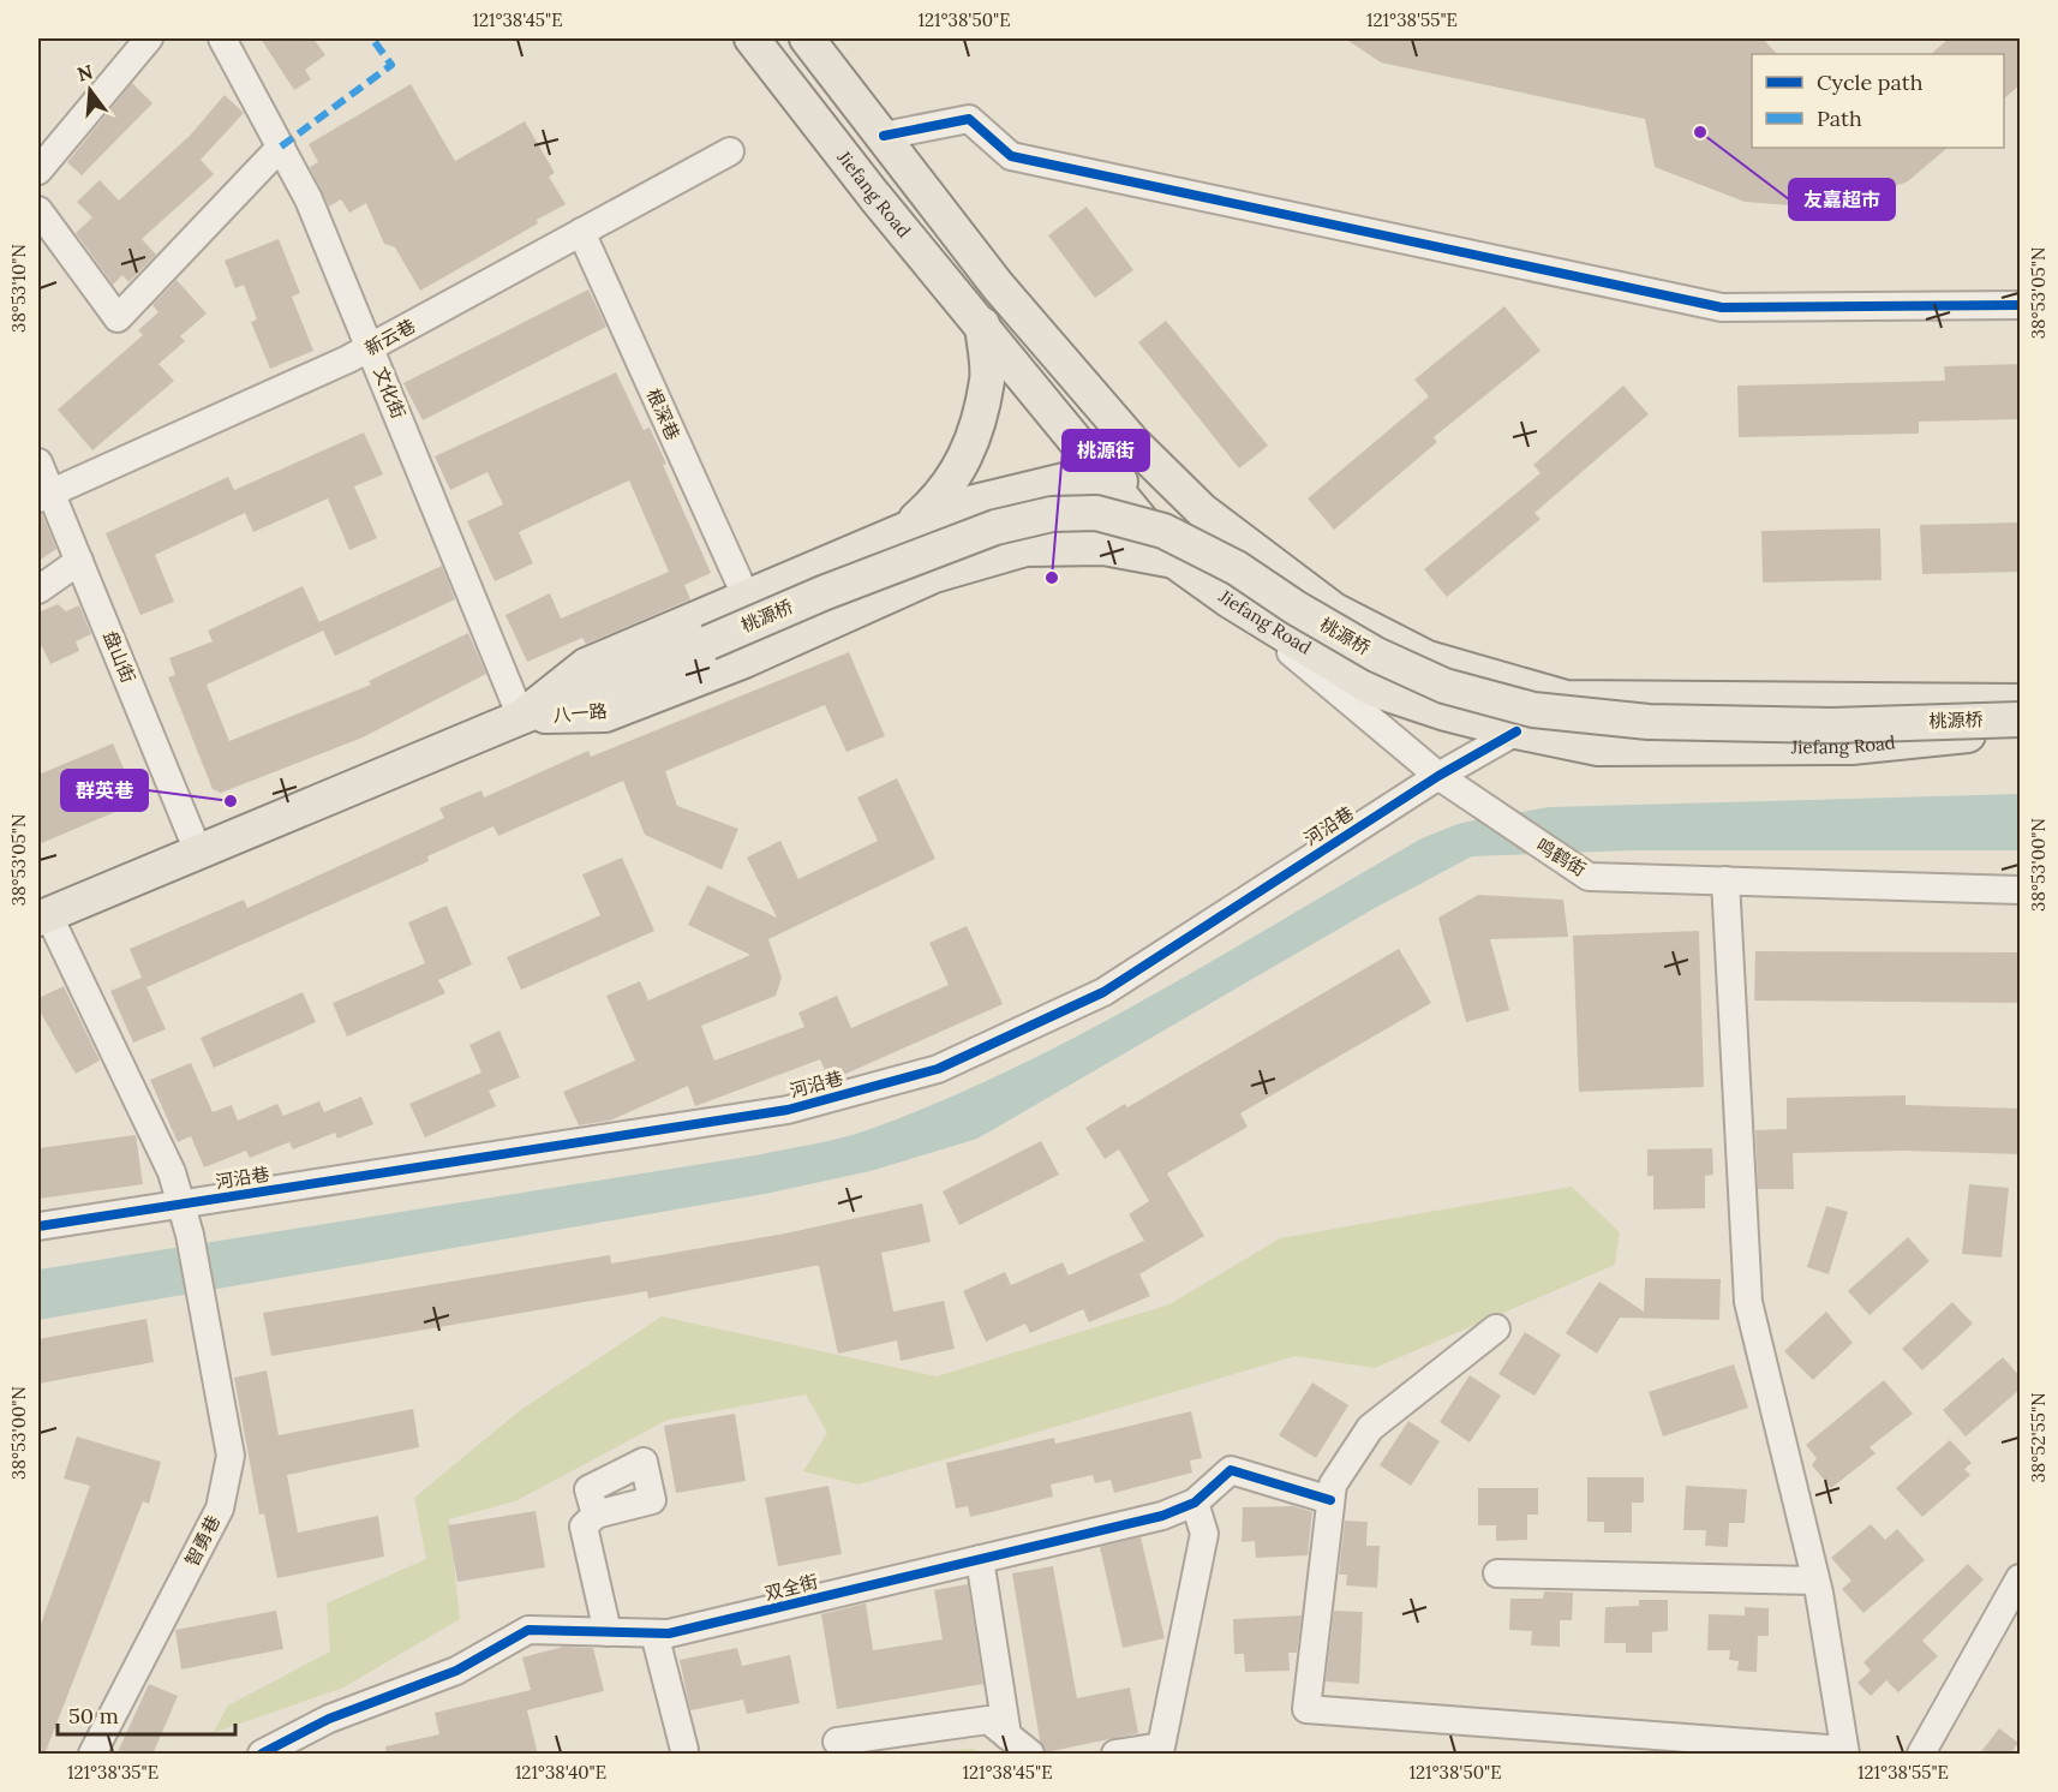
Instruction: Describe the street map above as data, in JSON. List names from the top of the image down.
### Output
{
  "streets": {
    "main road": ["Jiefang Road", "桃源桥", "八一路"],
    "street": [
      "新云巷",
      "文化街",
      "根深巷",
      "盘山街",
      "河沿巷",
      "鸣鹤街",
      "智勇巷",
      "双全街"
    ]
  },
  "crossings": [
    ["Jiefang Road", "八一路"],
    ["Jiefang Road", "河沿巷"],
    ["Jiefang Road", "鸣鹤街"],
    ["新云巷", "文化街"],
    ["新云巷", "根深巷"],
    ["新云巷", "盘山街"],
    ["文化街", "桃源桥"],
    ["文化街", "八一路"],
    ["桃源桥", "八一路"],
    ["盘山街", "八一路"],
    ["八一路", "智勇巷"],
    ["河沿巷", "鸣鹤街"],
    ["河沿巷", "智勇巷"]
  ],
  "places": ["友嘉超市", "桃源街", "群英巷"],
  "legend": ["Cycle path", "Path"],
  "scale_bar": "50 m",
  "north": "top",
  "coordinates": [
    "121°38'45\"E",
    "121°38'50\"E",
    "121°38'55\"E",
    "38°53'10\"N",
    "38°53'05\"N",
    "38°53'00\"N",
    "38°52'55\"N",
    "121°38'35\"E",
    "121°38'40\"E"
  ]
}
